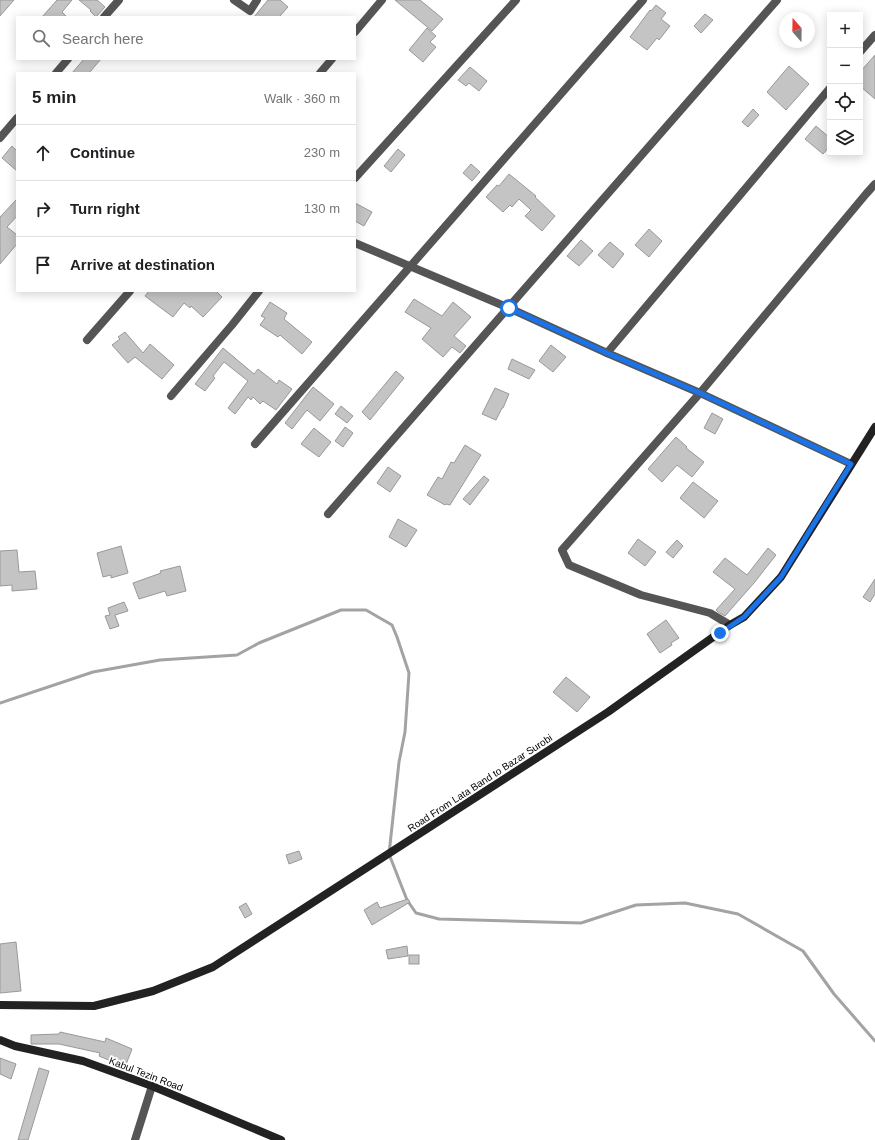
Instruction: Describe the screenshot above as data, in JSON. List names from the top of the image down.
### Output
{
  "streets": {
    "main road": ["Road From Lata Band to Bazar Surobi", "Kabul Tezin Road"]
  },
  "north": "top",
  "page": {
    "map_buttons": ["+", "−"],
    "search": "Search here",
    "heading": ["5 min", "Walk · 360 m"],
    "list": [
      ["Continue", "230 m"],
      ["Turn right", "130 m"],
      "Arrive at destination"
    ]
  }
}
